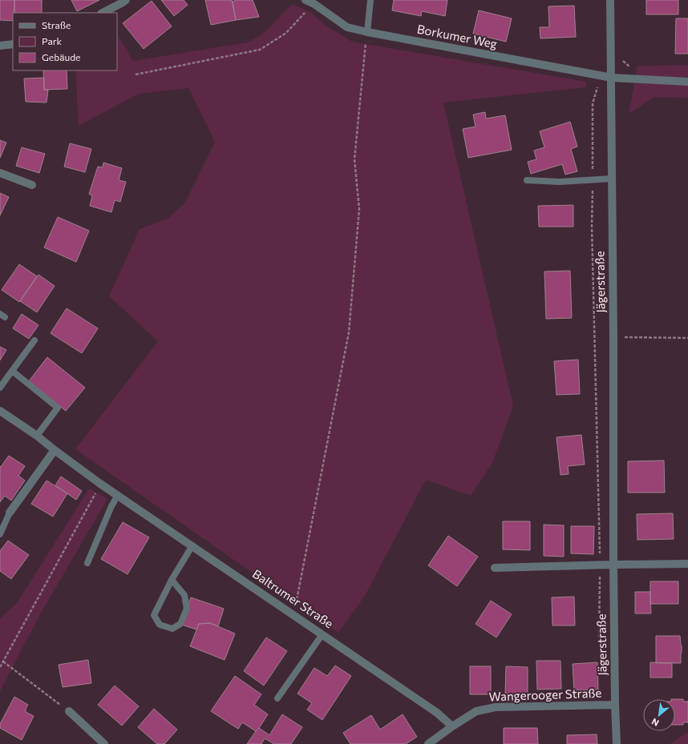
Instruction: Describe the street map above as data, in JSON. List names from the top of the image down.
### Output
{
  "streets": {
    "street": [
      "Borkumer Weg",
      "Jägerstraße",
      "Baltrumer Straße",
      "Wangerooger Straße"
    ]
  },
  "crossings": [
    ["Borkumer Weg", "Jägerstraße"],
    ["Jägerstraße", "Wangerooger Straße"],
    ["Baltrumer Straße", "Wangerooger Straße"]
  ],
  "legend": ["Straße", "Park", "Gebäude"],
  "north": "bottom left"
}
